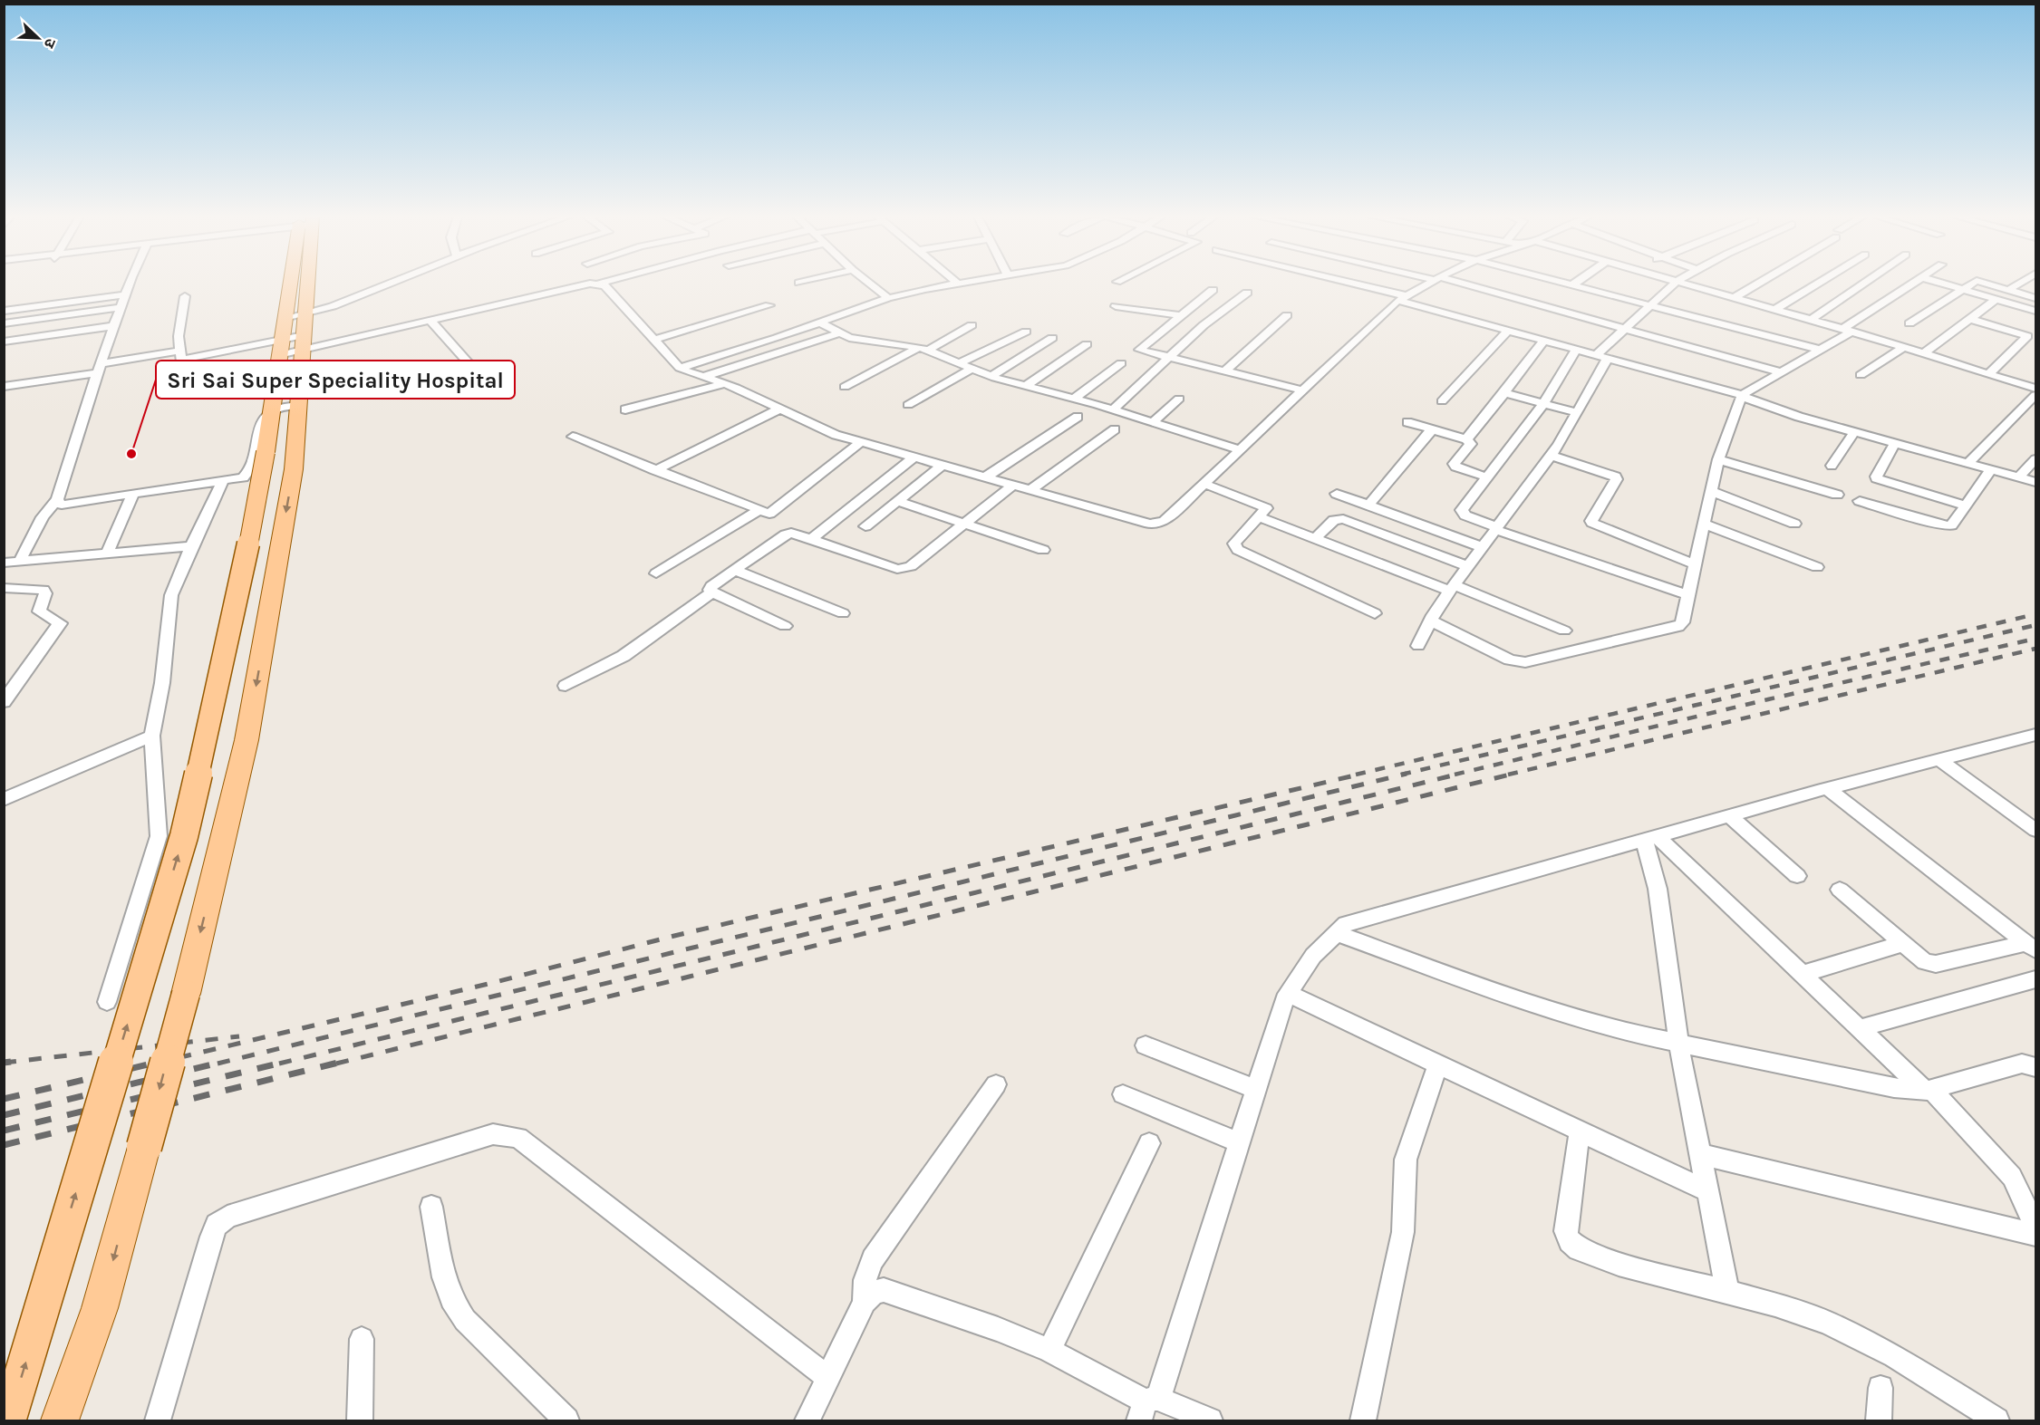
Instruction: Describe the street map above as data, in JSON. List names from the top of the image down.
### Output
{
  "places": ["Sri Sai Super Speciality Hospital"],
  "north": "bottom right"
}
